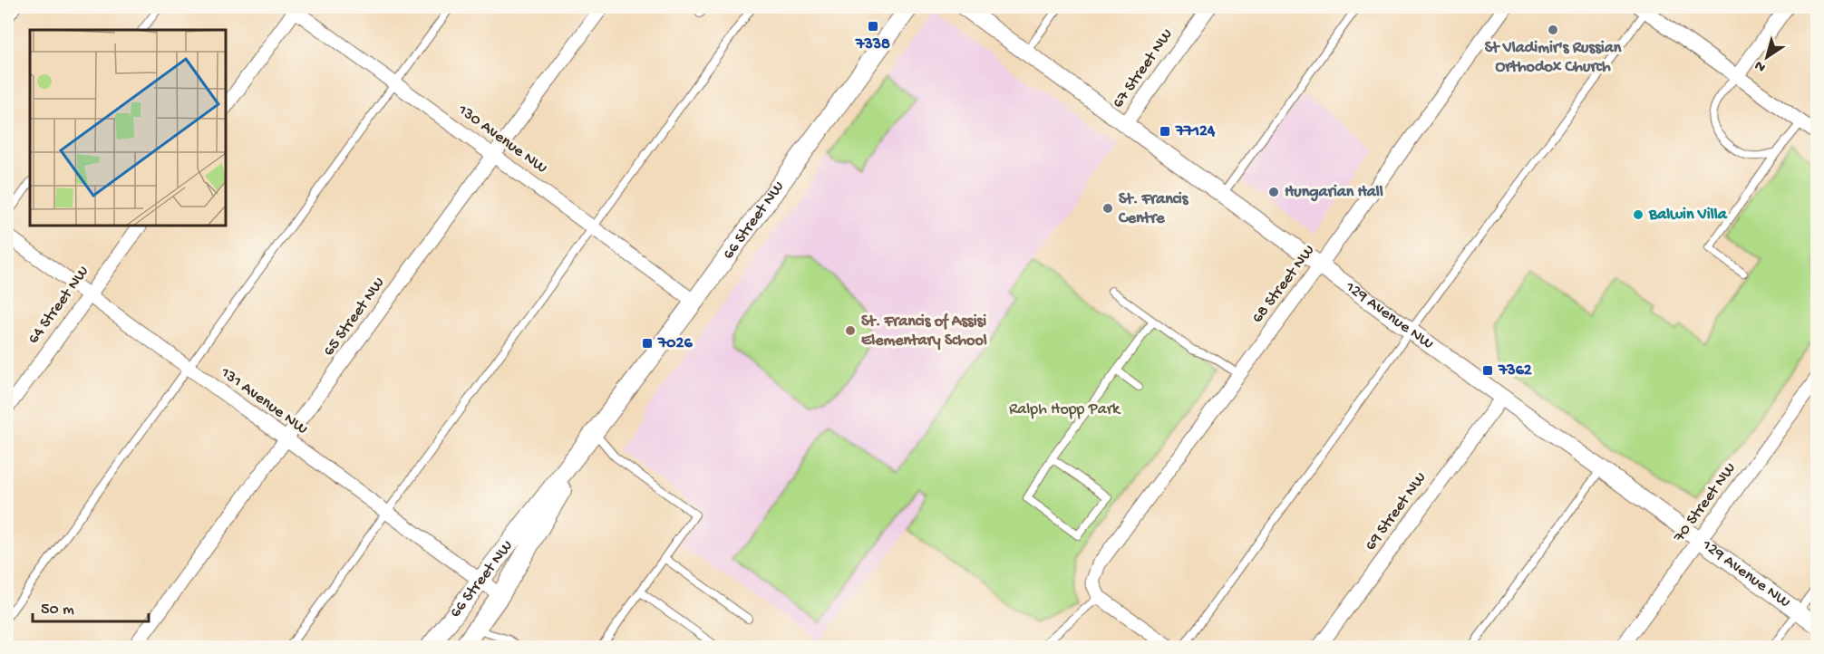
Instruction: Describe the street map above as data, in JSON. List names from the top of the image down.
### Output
{
  "streets": {
    "main road": ["66 Street NW"],
    "street": [
      "67 Street NW",
      "130 Avenue NW",
      "68 Street NW",
      "64 Street NW",
      "129 Avenue NW",
      "65 Street NW",
      "131 Avenue NW",
      "70 Street NW",
      "69 Street NW"
    ]
  },
  "crossings": [
    ["67 Street NW", "129 Avenue NW"],
    ["130 Avenue NW", "66 Street NW"],
    ["130 Avenue NW", "65 Street NW"],
    ["66 Street NW", "131 Avenue NW"],
    ["68 Street NW", "129 Avenue NW"],
    ["64 Street NW", "131 Avenue NW"],
    ["129 Avenue NW", "70 Street NW"],
    ["129 Avenue NW", "69 Street NW"],
    ["65 Street NW", "131 Avenue NW"]
  ],
  "parks": ["Ralph Hopp Park"],
  "places": {
    "transit": [
      "7338",
      "77124",
      "7026",
      "7362"
    ],
    "other": [
      "St Vladimir's Russian Orthodox Church",
      "Hungarian Hall",
      "St. Francis Centre",
      "Balwin Villa",
      "St. Francis of Assisi Elementary School"
    ]
  },
  "scale_bar": "50 m",
  "north": "bottom left"
}
